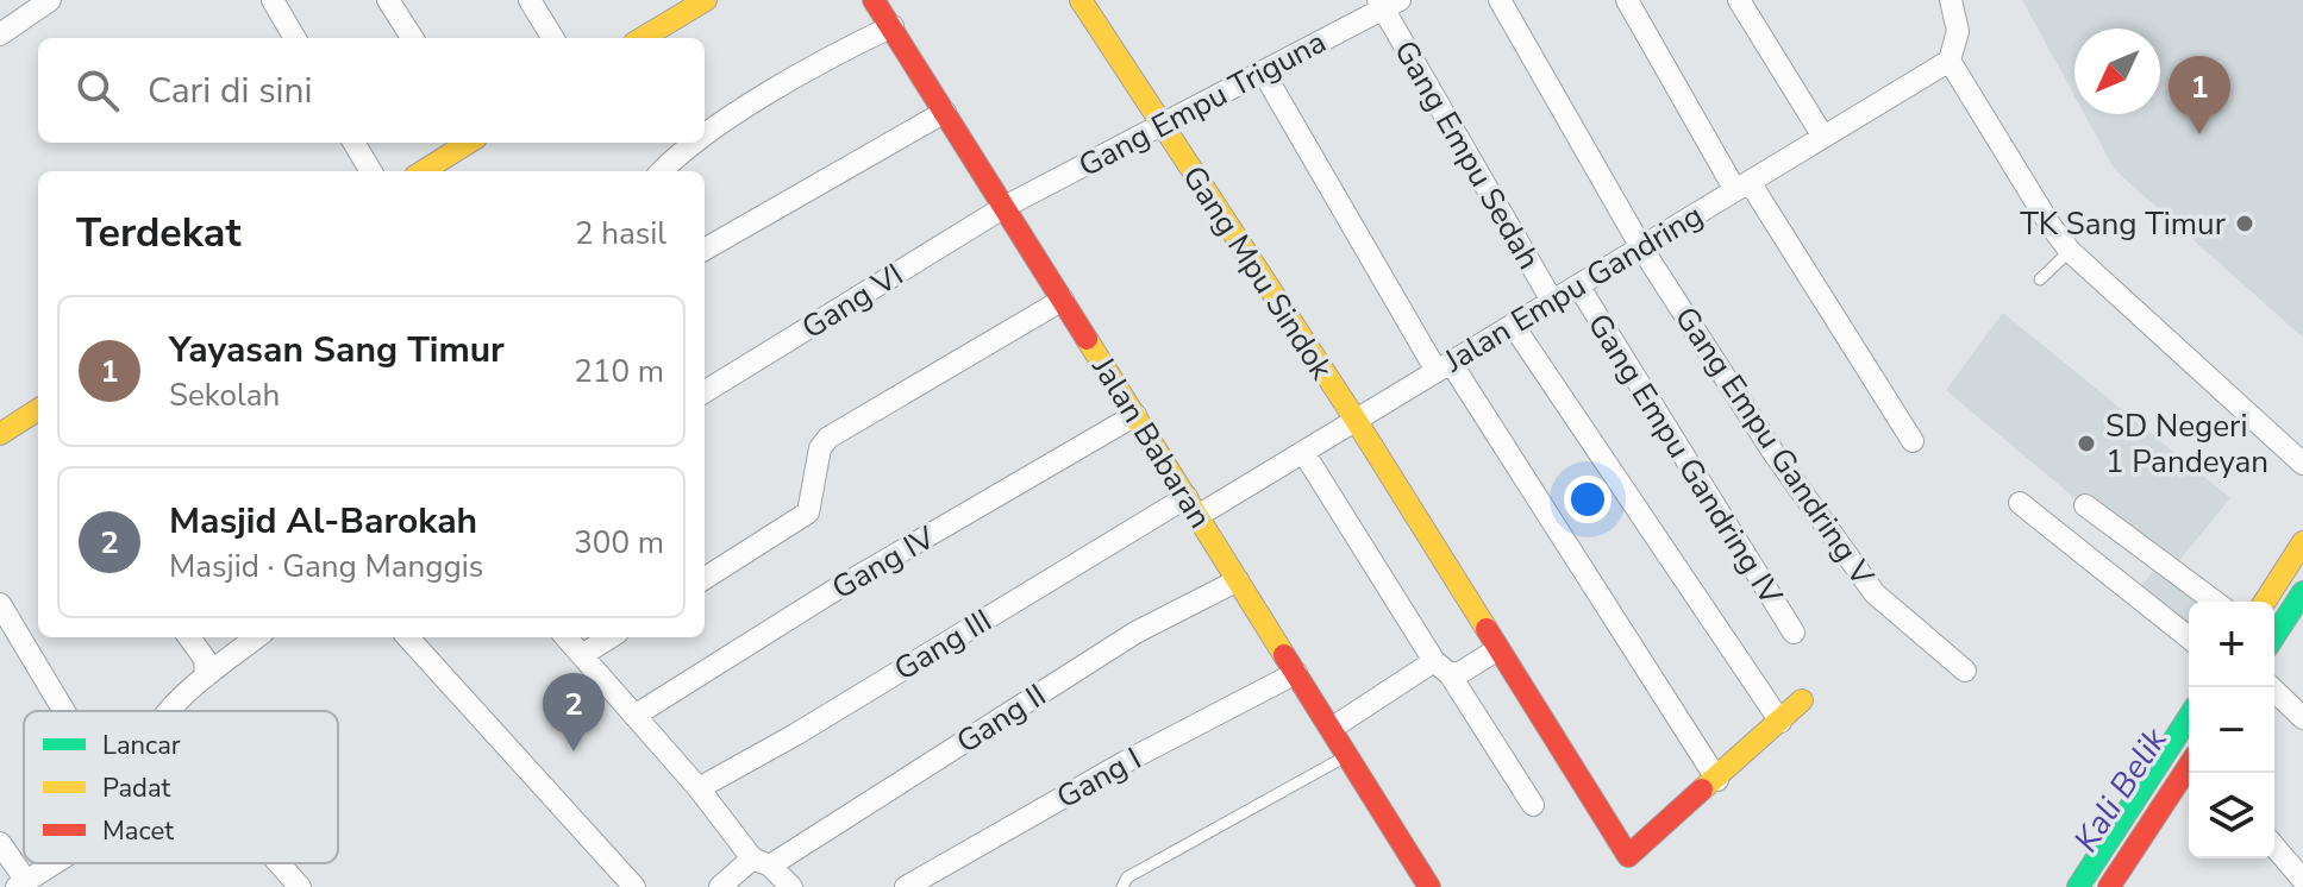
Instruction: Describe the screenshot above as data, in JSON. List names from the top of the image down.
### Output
{
  "streets": {
    "street": [
      "Gang Empu Triguna",
      "Gang Empu Sedah",
      "Gang Mpu Sindok",
      "Jalan Empu Gandring",
      "Gang VI",
      "Jalan Babaran",
      "Gang Empu Gandring V",
      "Gang Empu Gandring IV",
      "Gang IV",
      "Gang III",
      "Gang II",
      "Gang I"
    ]
  },
  "crossings": [
    ["Gang Empu Triguna", "Gang Empu Sedah"],
    ["Gang Empu Triguna", "Gang Mpu Sindok"],
    ["Gang Empu Triguna", "Gang VI"],
    ["Gang Empu Triguna", "Jalan Babaran"],
    ["Gang Empu Sedah", "Jalan Empu Gandring"],
    ["Gang Mpu Sindok", "Jalan Empu Gandring"],
    ["Jalan Empu Gandring", "Jalan Babaran"],
    ["Jalan Empu Gandring", "Gang Empu Gandring V"],
    ["Jalan Empu Gandring", "Gang Empu Gandring IV"],
    ["Jalan Empu Gandring", "Gang III"],
    ["Gang VI", "Jalan Babaran"],
    ["Jalan Babaran", "Gang IV"],
    ["Jalan Babaran", "Gang III"],
    ["Jalan Babaran", "Gang II"],
    ["Jalan Babaran", "Gang I"]
  ],
  "water": ["Kali Belik"],
  "places": ["TK Sang Timur", "SD Negeri 1 Pandeyan"],
  "legend": ["Lancar", "Padat", "Macet"],
  "north": "bottom left",
  "page": {
    "search": "Cari di sini",
    "pins": ["1", "2"],
    "heading": ["Terdekat", "2 hasil"],
    "list": [
      {
        "mark": "1",
        "name": "Yayasan Sang Timur",
        "note": "Sekolah",
        "value": "210 m"
      },
      {
        "mark": "2",
        "name": "Masjid Al-Barokah",
        "note": "Masjid · Gang Manggis",
        "value": "300 m"
      }
    ],
    "map_buttons": ["+", "−"]
  }
}
